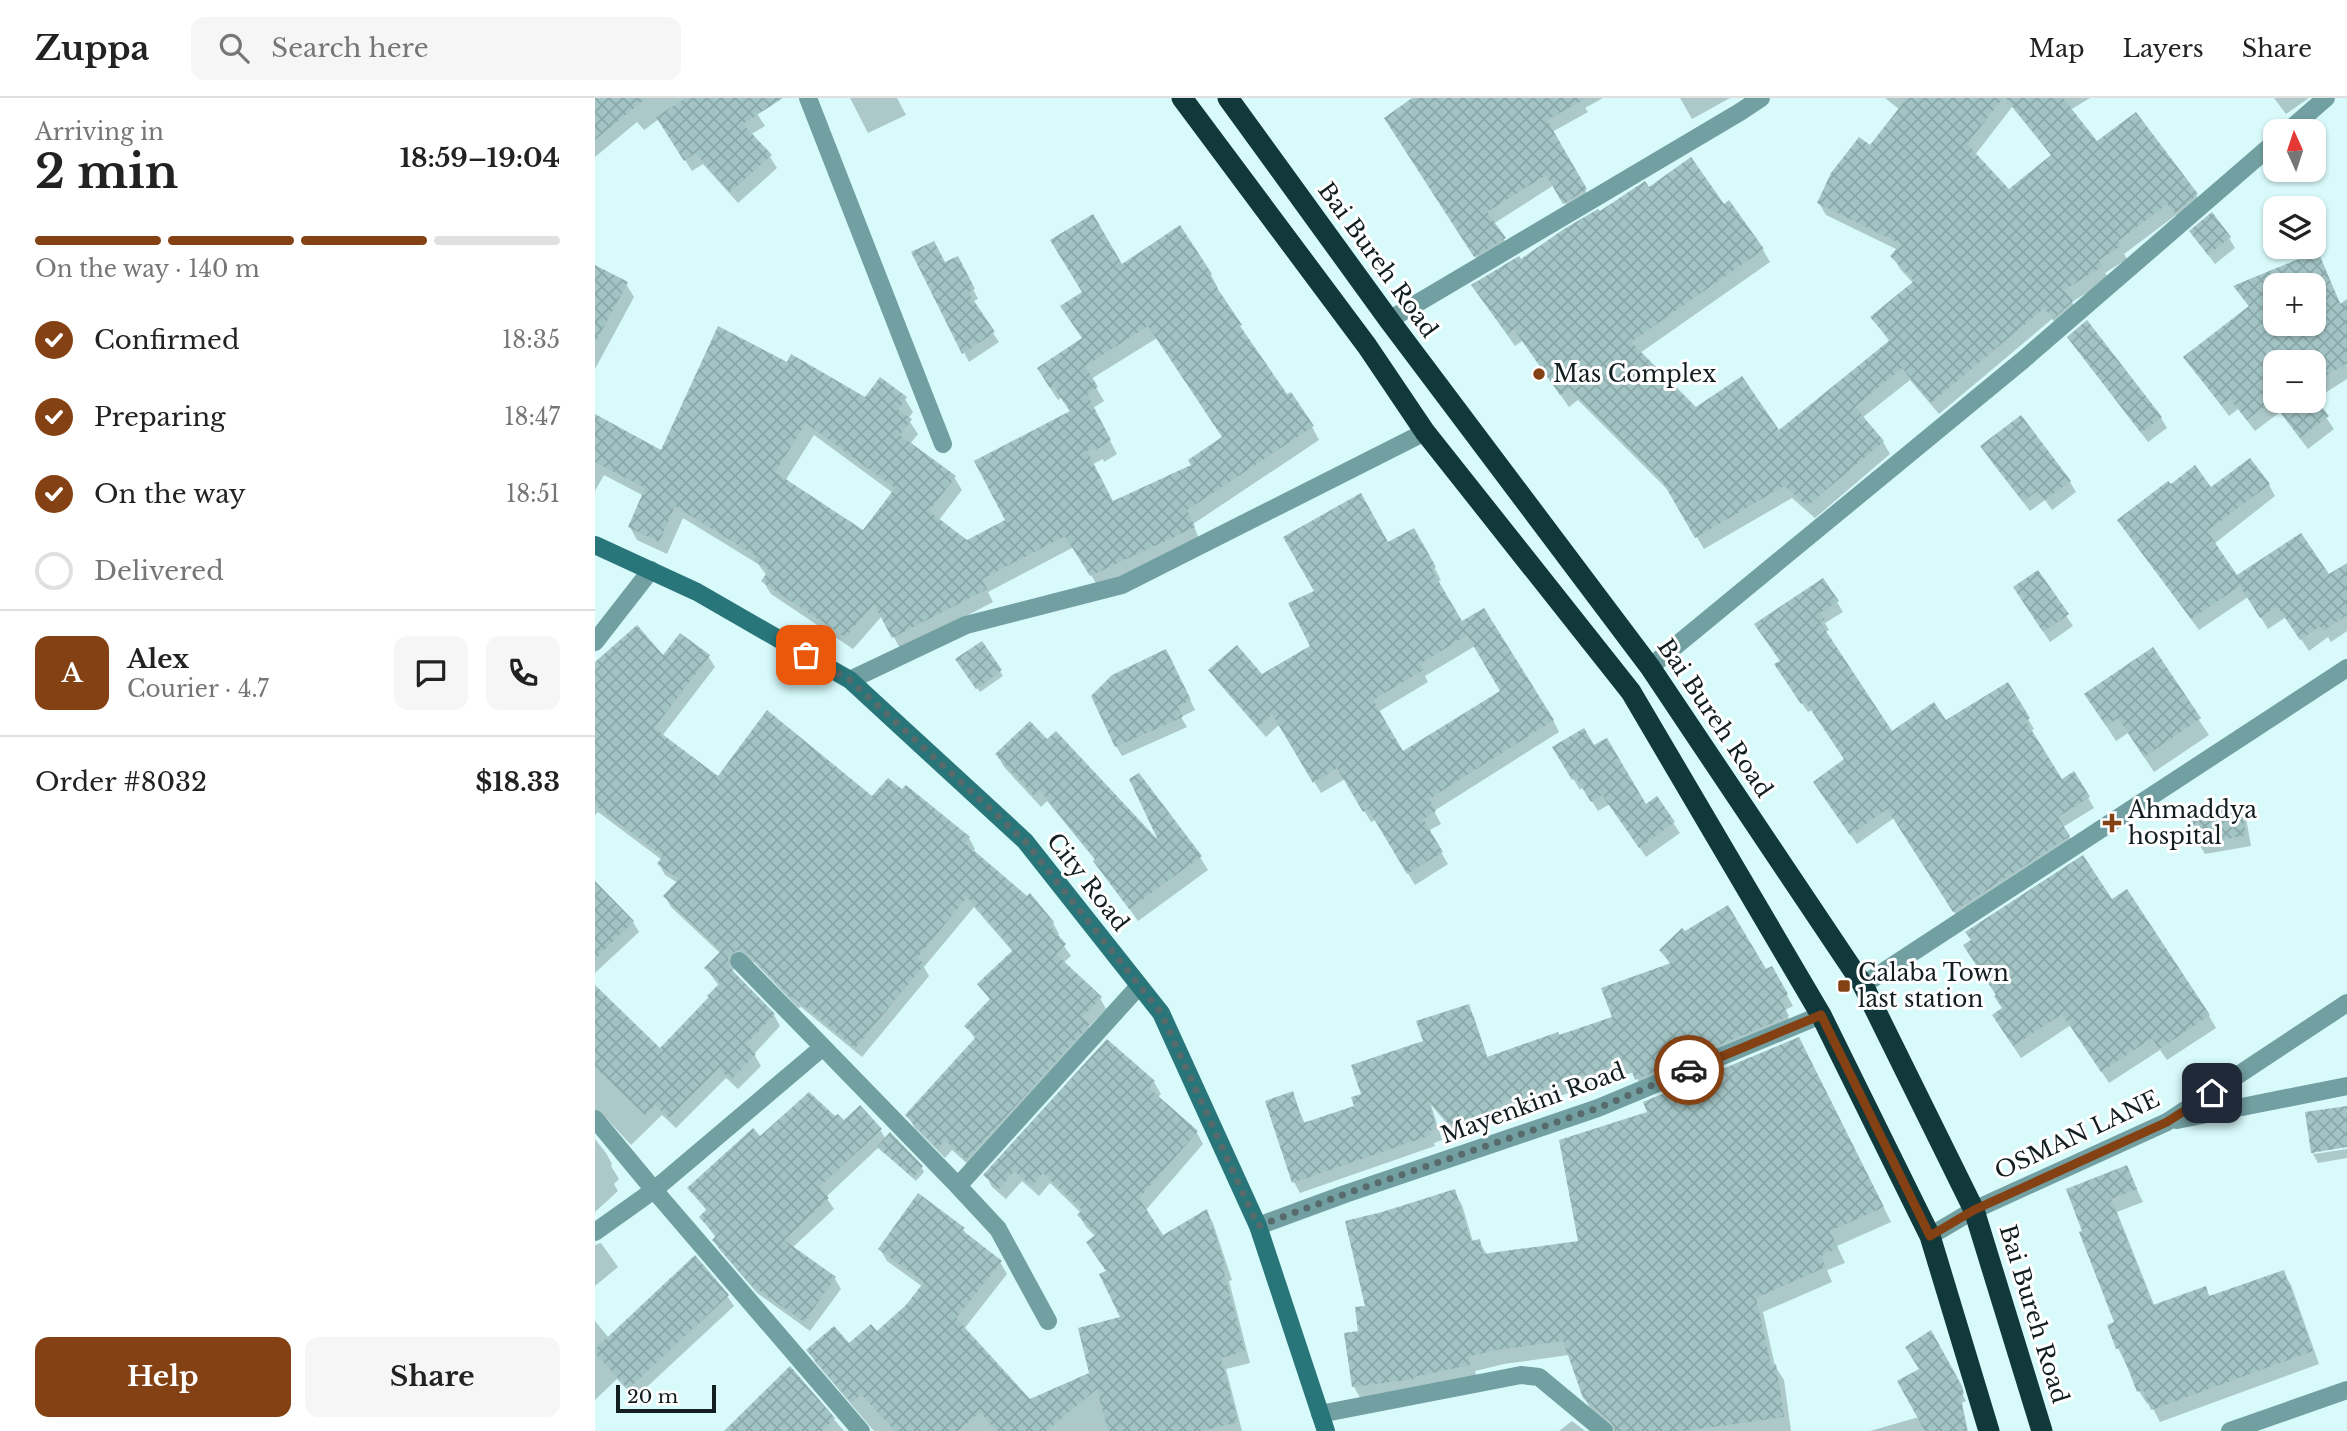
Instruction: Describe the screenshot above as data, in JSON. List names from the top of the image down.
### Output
{
  "streets": {
    "highway": ["Bai Bureh Road"],
    "main road": ["City Road"],
    "street": ["Mayenkini Road", "OSMAN LANE"]
  },
  "crossings": [
    ["Bai Bureh Road", "OSMAN LANE"],
    ["City Road", "Mayenkini Road"]
  ],
  "places": {
    "other": ["Mas Complex"],
    "health": ["Ahmaddya hospital"],
    "transit": ["Calaba Town last station"]
  },
  "scale_bar": "20 m",
  "north": "top",
  "page": {
    "header": "Zuppa",
    "search": "Search here",
    "nav": ["Map", "Layers", "Share"],
    "heading": ["2 min", "Arriving in", "18:59–19:04"],
    "panel": [
      "Alex",
      "Courier · 4.7",
      "Order #8032",
      "$18.33"
    ],
    "map_buttons": ["+", "−"],
    "bar": "On the way · 140 m",
    "list": [
      ["Confirmed", "18:35"],
      ["Preparing", "18:47"],
      ["On the way", "18:51"],
      "Delivered"
    ],
    "round": "A",
    "buttons": ["Help", "Share"],
    "scale": "20 m"
  }
}
